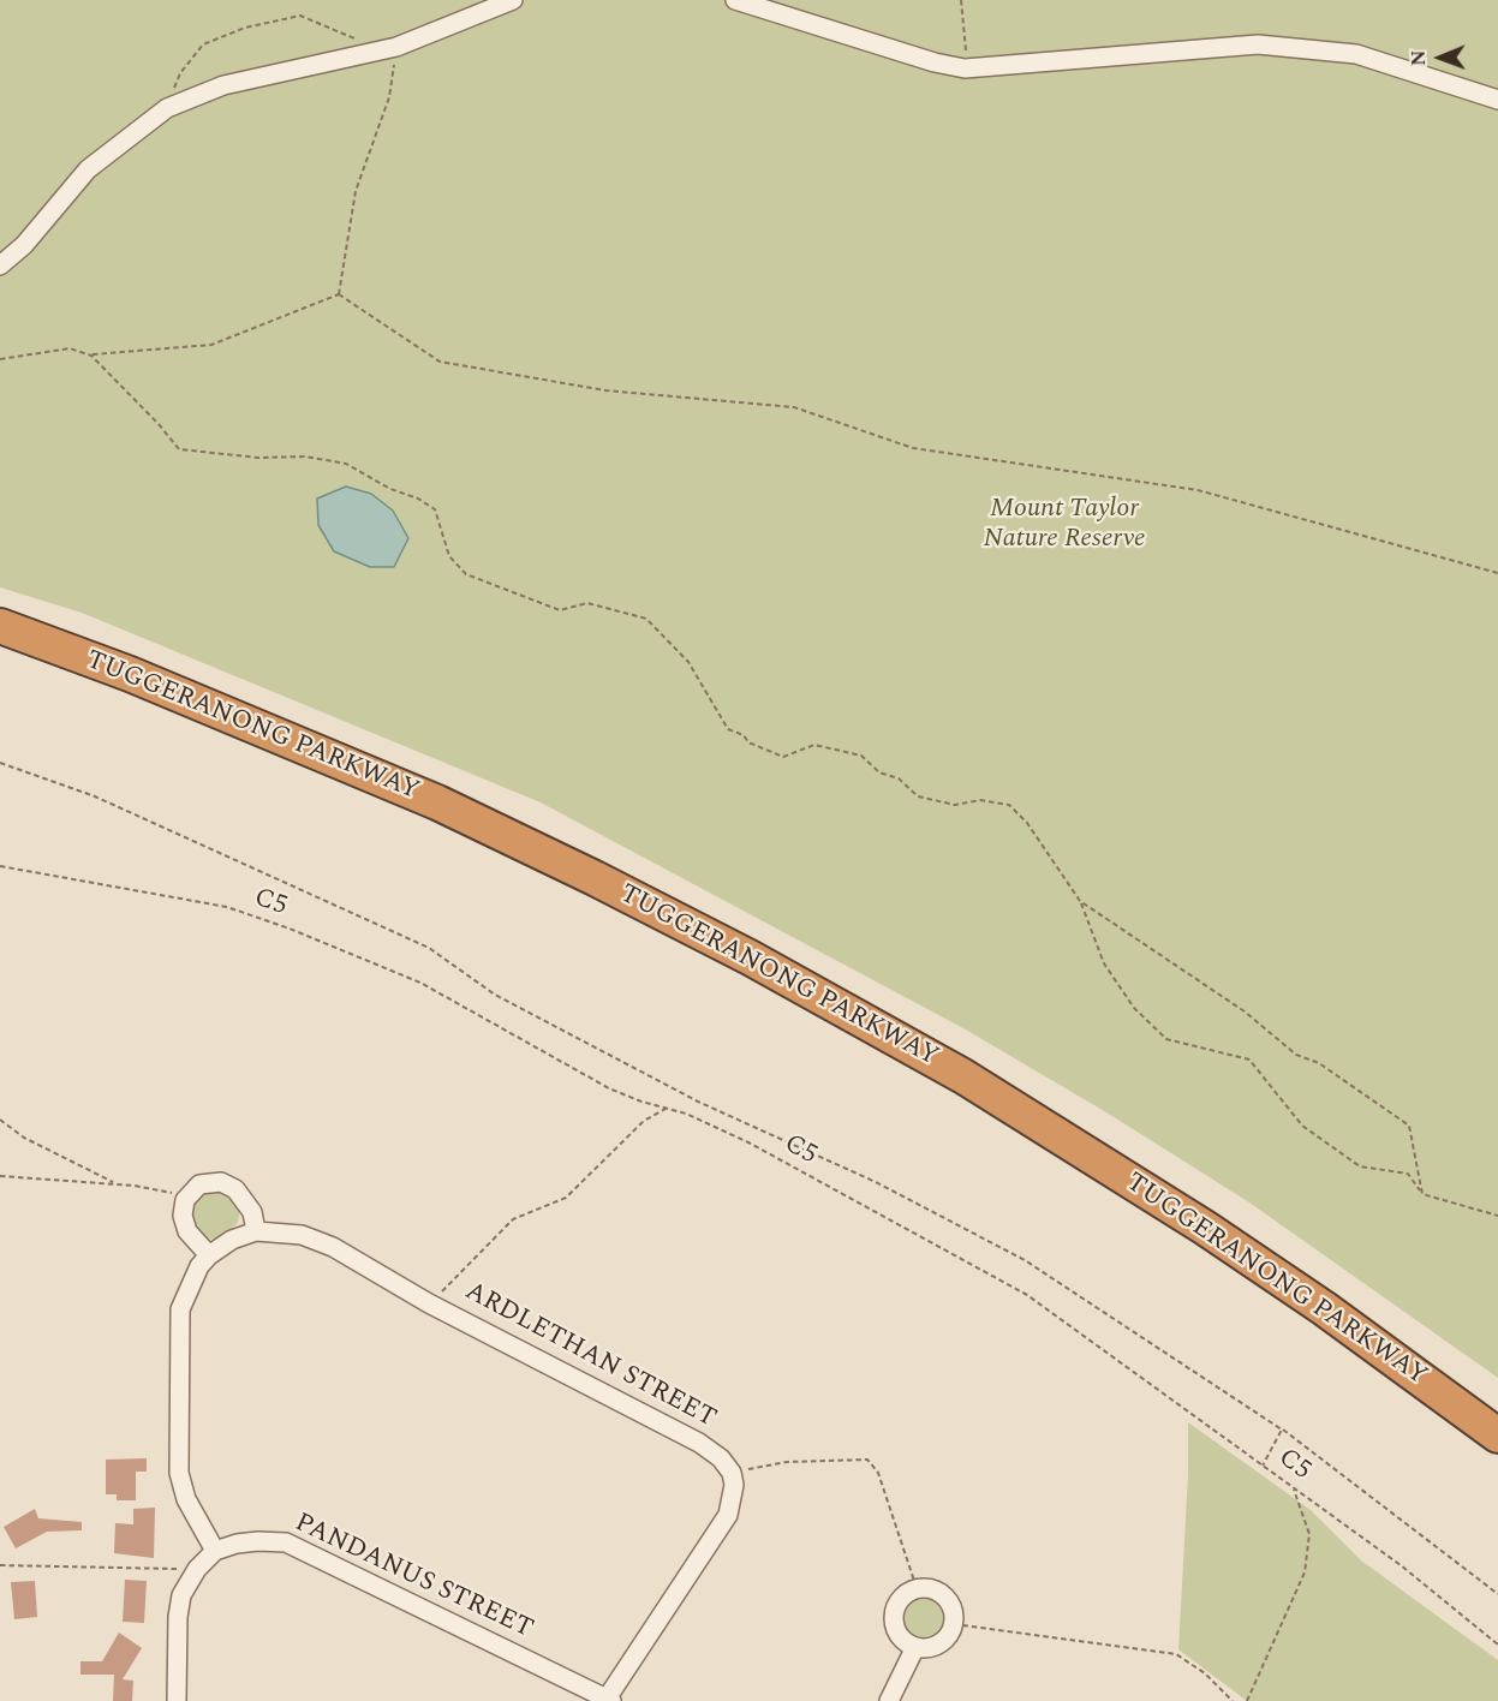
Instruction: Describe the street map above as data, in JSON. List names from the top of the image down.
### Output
{
  "streets": {
    "highway": ["TUGGERANONG PARKWAY"],
    "street": ["ARDLETHAN STREET", "PANDANUS STREET"],
    "path": ["C5"]
  },
  "crossings": [
    ["ARDLETHAN STREET", "PANDANUS STREET"]
  ],
  "parks": ["Mount Taylor Nature Reserve"],
  "north": "left"
}
